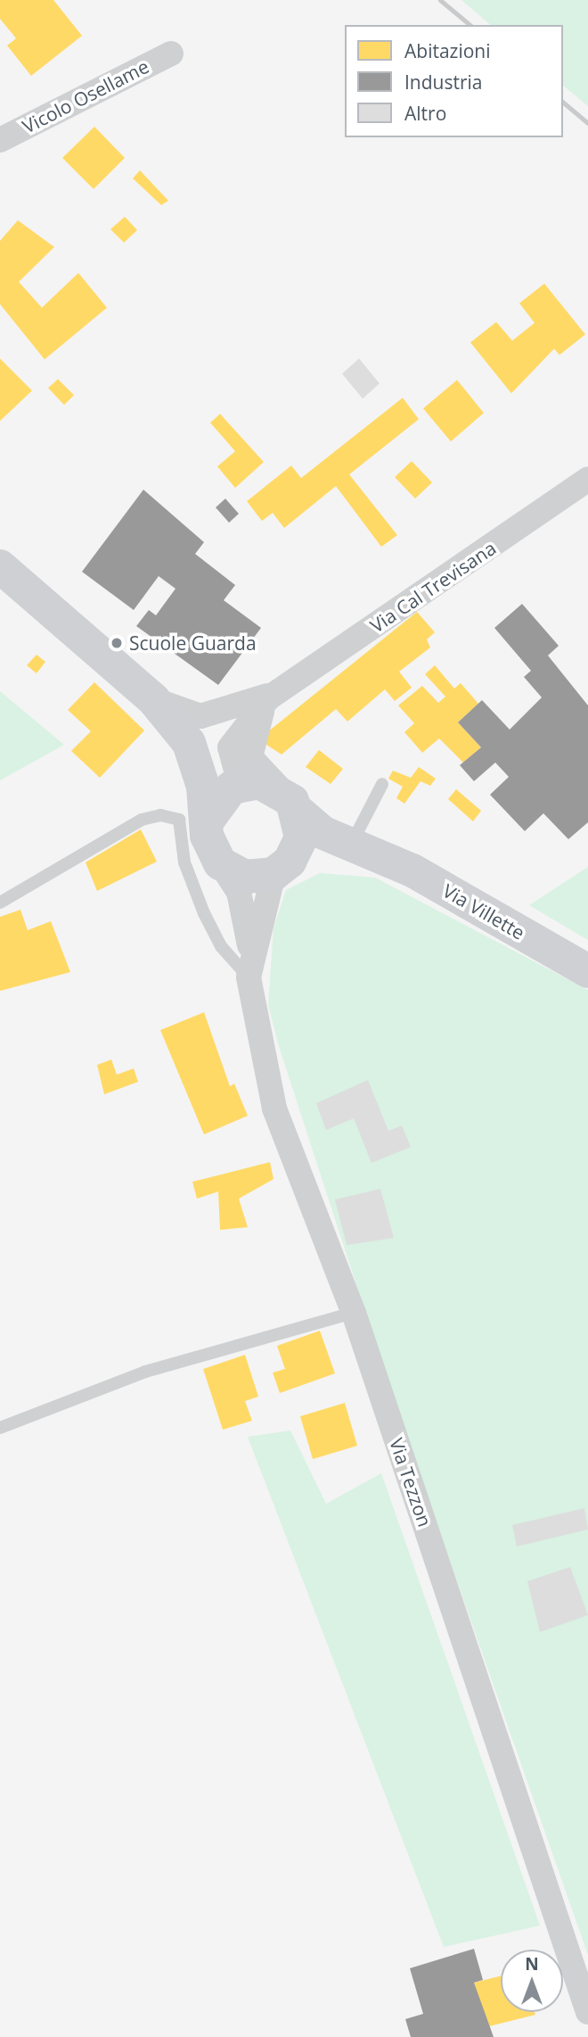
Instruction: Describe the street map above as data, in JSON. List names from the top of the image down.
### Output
{
  "streets": {
    "street": [
      "Vicolo Osellame",
      "Via Cal Trevisana",
      "Via Villette",
      "Via Tezzon"
    ]
  },
  "crossings": [
    ["Via Cal Trevisana", "Via Villette"],
    ["Via Cal Trevisana", "Via Tezzon"],
    ["Via Villette", "Via Tezzon"]
  ],
  "places": ["Scuole Guarda"],
  "legend": ["Abitazioni", "Industria", "Altro"],
  "north": "top"
}
